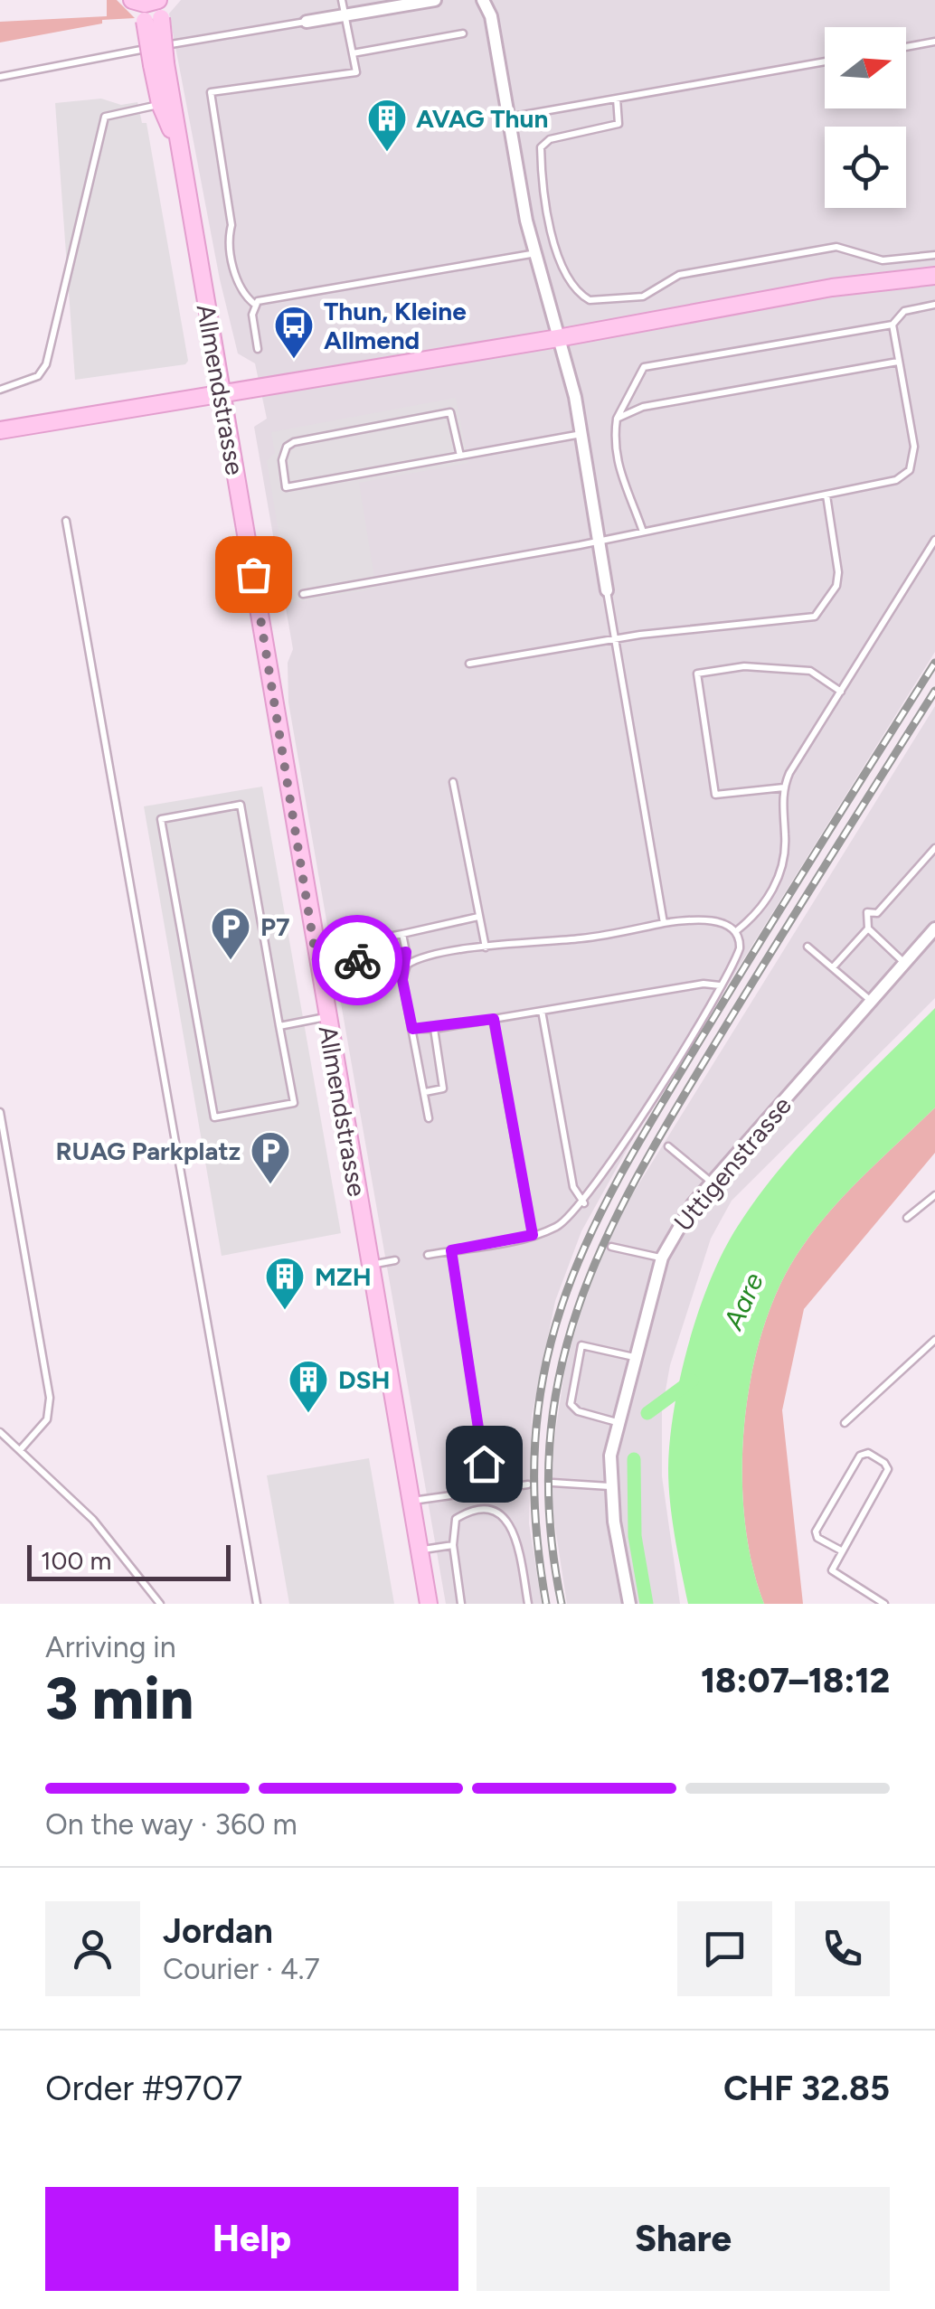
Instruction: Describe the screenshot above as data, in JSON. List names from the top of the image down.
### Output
{
  "streets": {
    "main road": ["Allmendstrasse"],
    "street": ["Uttigenstrasse"]
  },
  "water": ["Aare"],
  "places": {
    "building": ["AVAG Thun", "MZH", "DSH"],
    "bus stop": ["Thun, Kleine Allmend"],
    "parking": ["P7", "RUAG Parkplatz"]
  },
  "scale_bar": "100 m",
  "north": "right",
  "page": {
    "scale": "100 m",
    "heading": ["3 min", "Arriving in", "18:07–18:12"],
    "panel": [
      "Jordan",
      "Courier · 4.7",
      "Order #9707",
      "CHF 32.85"
    ],
    "bar": "On the way · 360 m",
    "buttons": ["Help", "Share"]
  }
}
